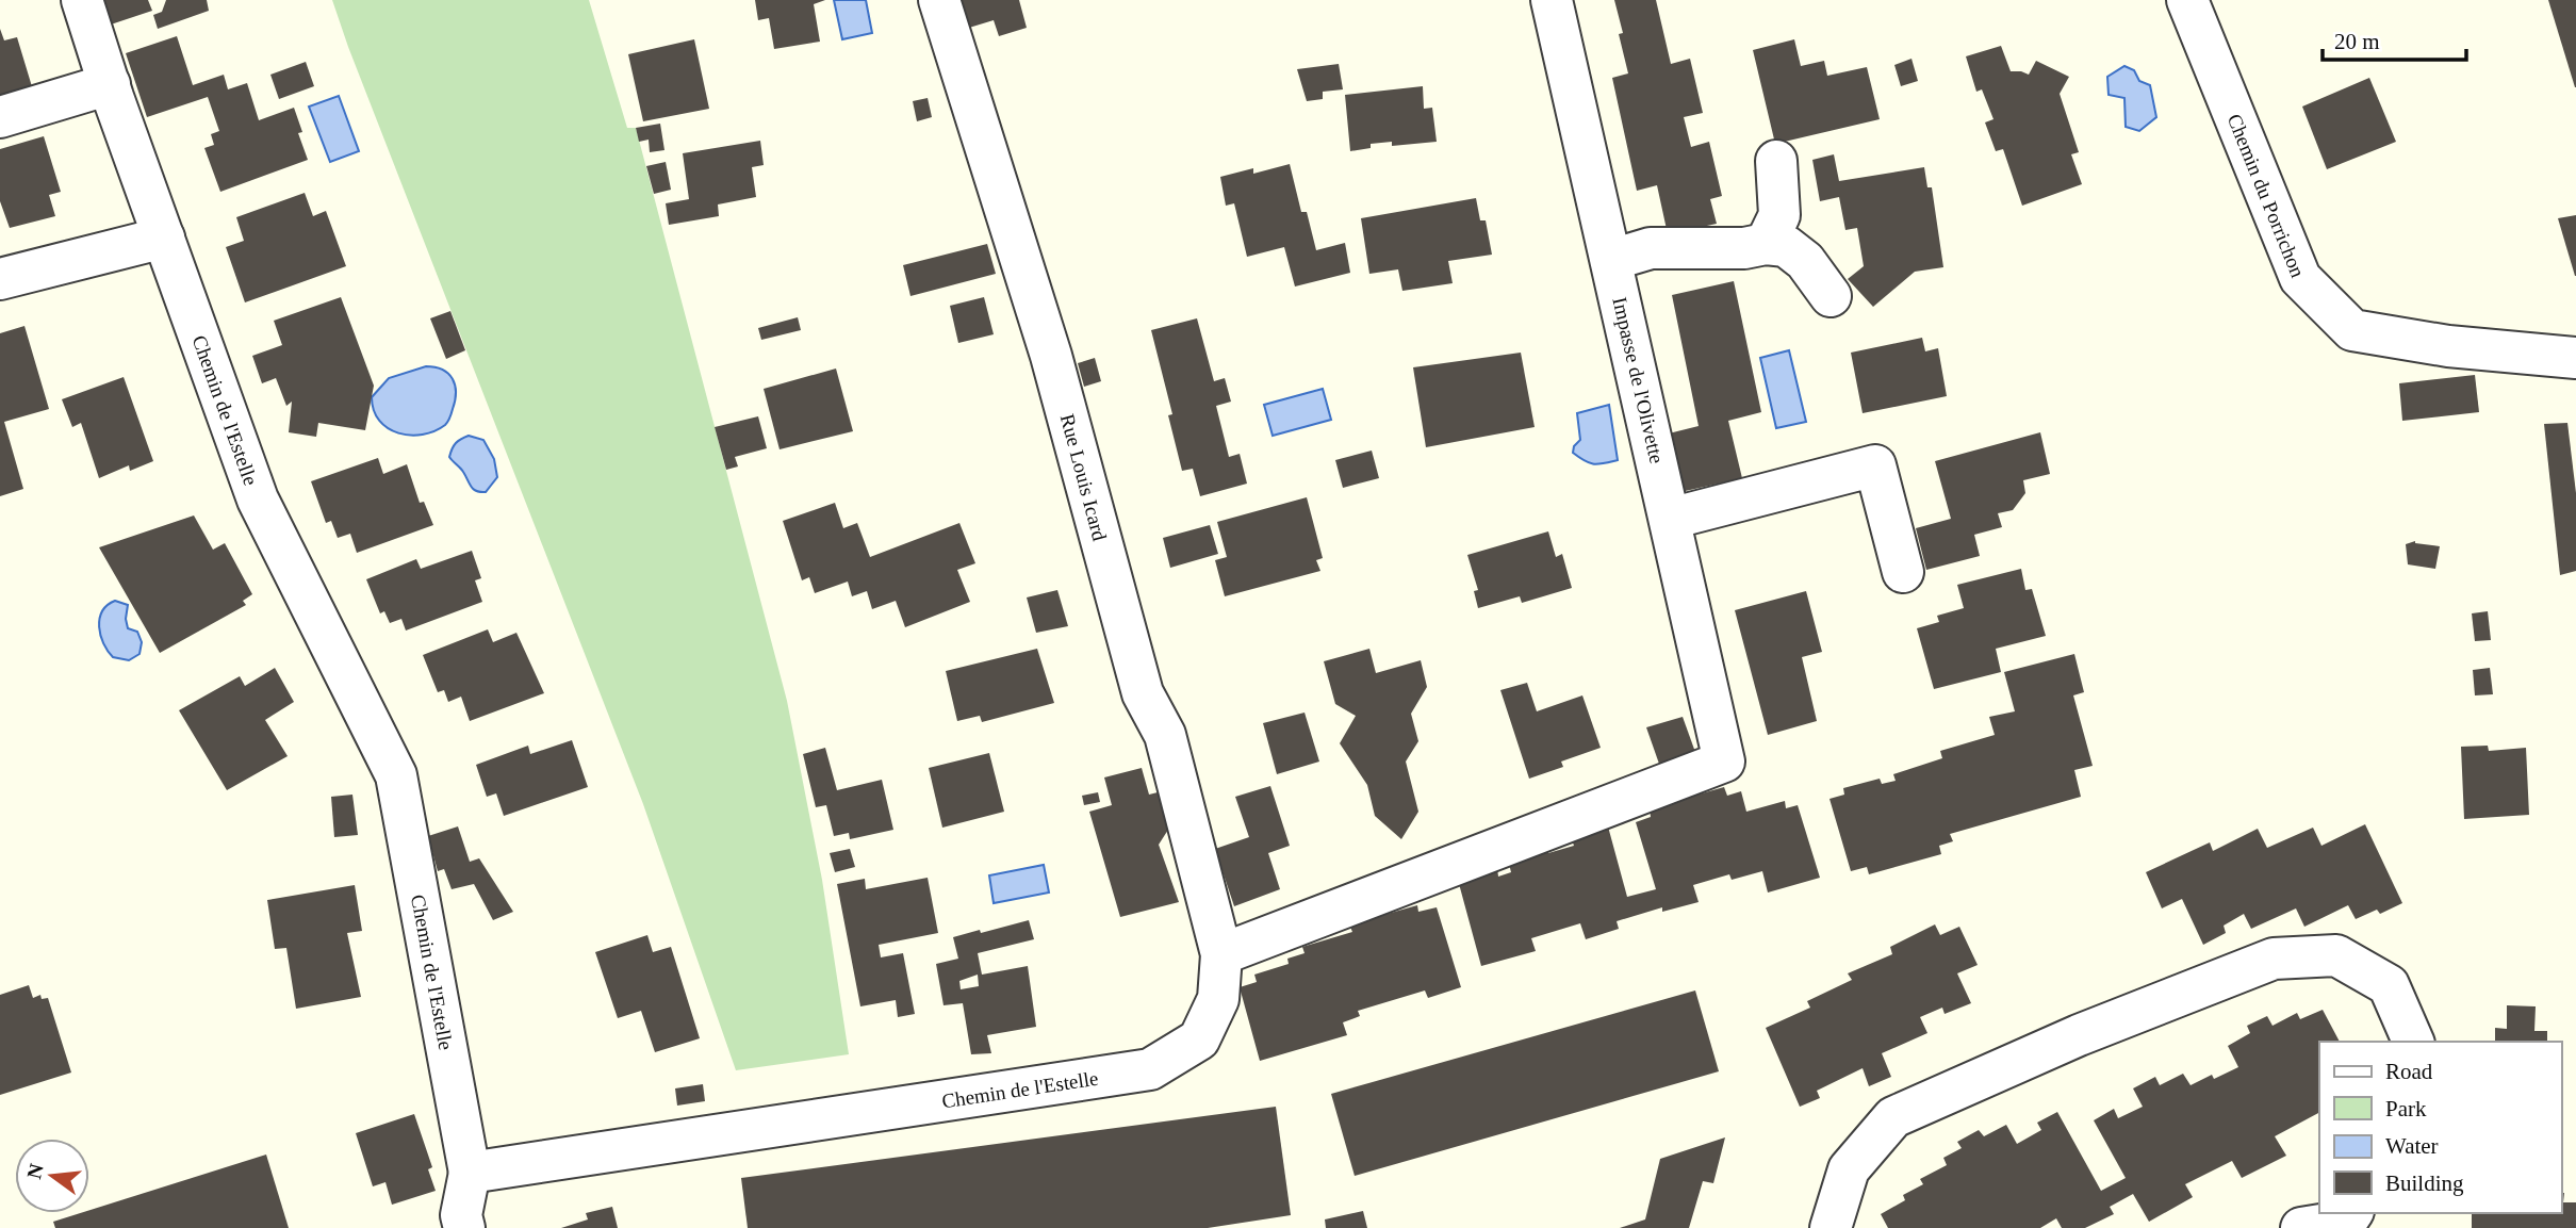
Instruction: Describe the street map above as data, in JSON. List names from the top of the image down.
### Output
{
  "streets": {
    "street": [
      "Chemin du Porrichon",
      "Impasse de l'Olivette",
      "Chemin de l'Estelle",
      "Rue Louis Icard"
    ]
  },
  "crossings": [
    ["Impasse de l'Olivette", "Chemin de l'Estelle"],
    ["Impasse de l'Olivette", "Rue Louis Icard"],
    ["Chemin de l'Estelle", "Rue Louis Icard"]
  ],
  "legend": [
    "Road",
    "Park",
    "Water",
    "Building"
  ],
  "scale_bar": "20 m",
  "north": "left"
}
